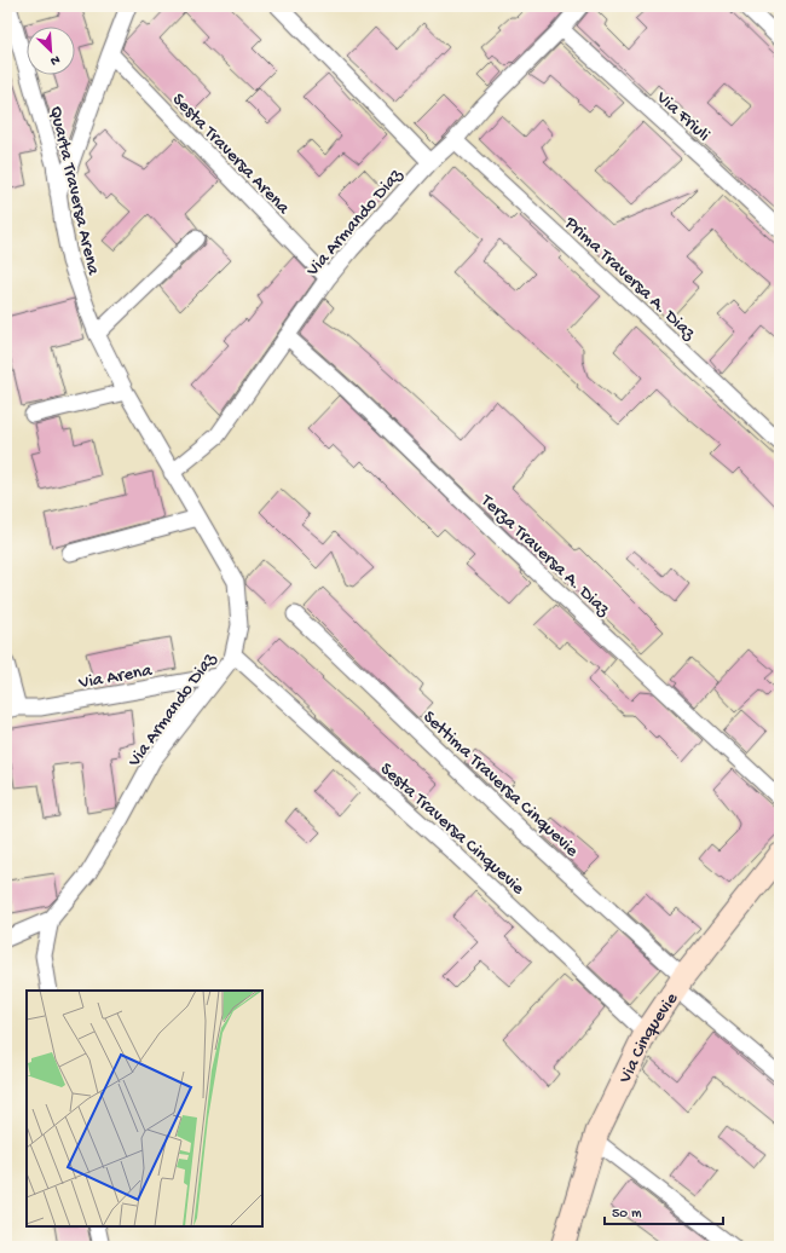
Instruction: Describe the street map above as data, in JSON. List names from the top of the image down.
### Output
{
  "streets": {
    "street": [
      "Via Friuli",
      "Sesta Traversa Arena",
      "Quarta Traversa Arena",
      "Via Armando Diaz",
      "Prima Traversa A. Diaz",
      "Terza Traversa A. Diaz",
      "Via Arena",
      "Settima Traversa Cinquevie",
      "Sesta Traversa Cinquevie",
      "Via Cinquevie"
    ]
  },
  "crossings": [
    ["Via Friuli", "Via Armando Diaz"],
    ["Sesta Traversa Arena", "Via Armando Diaz"],
    ["Quarta Traversa Arena", "Via Armando Diaz"],
    ["Via Armando Diaz", "Prima Traversa A. Diaz"],
    ["Via Armando Diaz", "Terza Traversa A. Diaz"],
    ["Via Armando Diaz", "Via Arena"],
    ["Via Armando Diaz", "Sesta Traversa Cinquevie"],
    ["Settima Traversa Cinquevie", "Via Cinquevie"],
    ["Sesta Traversa Cinquevie", "Via Cinquevie"]
  ],
  "scale_bar": "50 m",
  "north": "bottom right"
}
